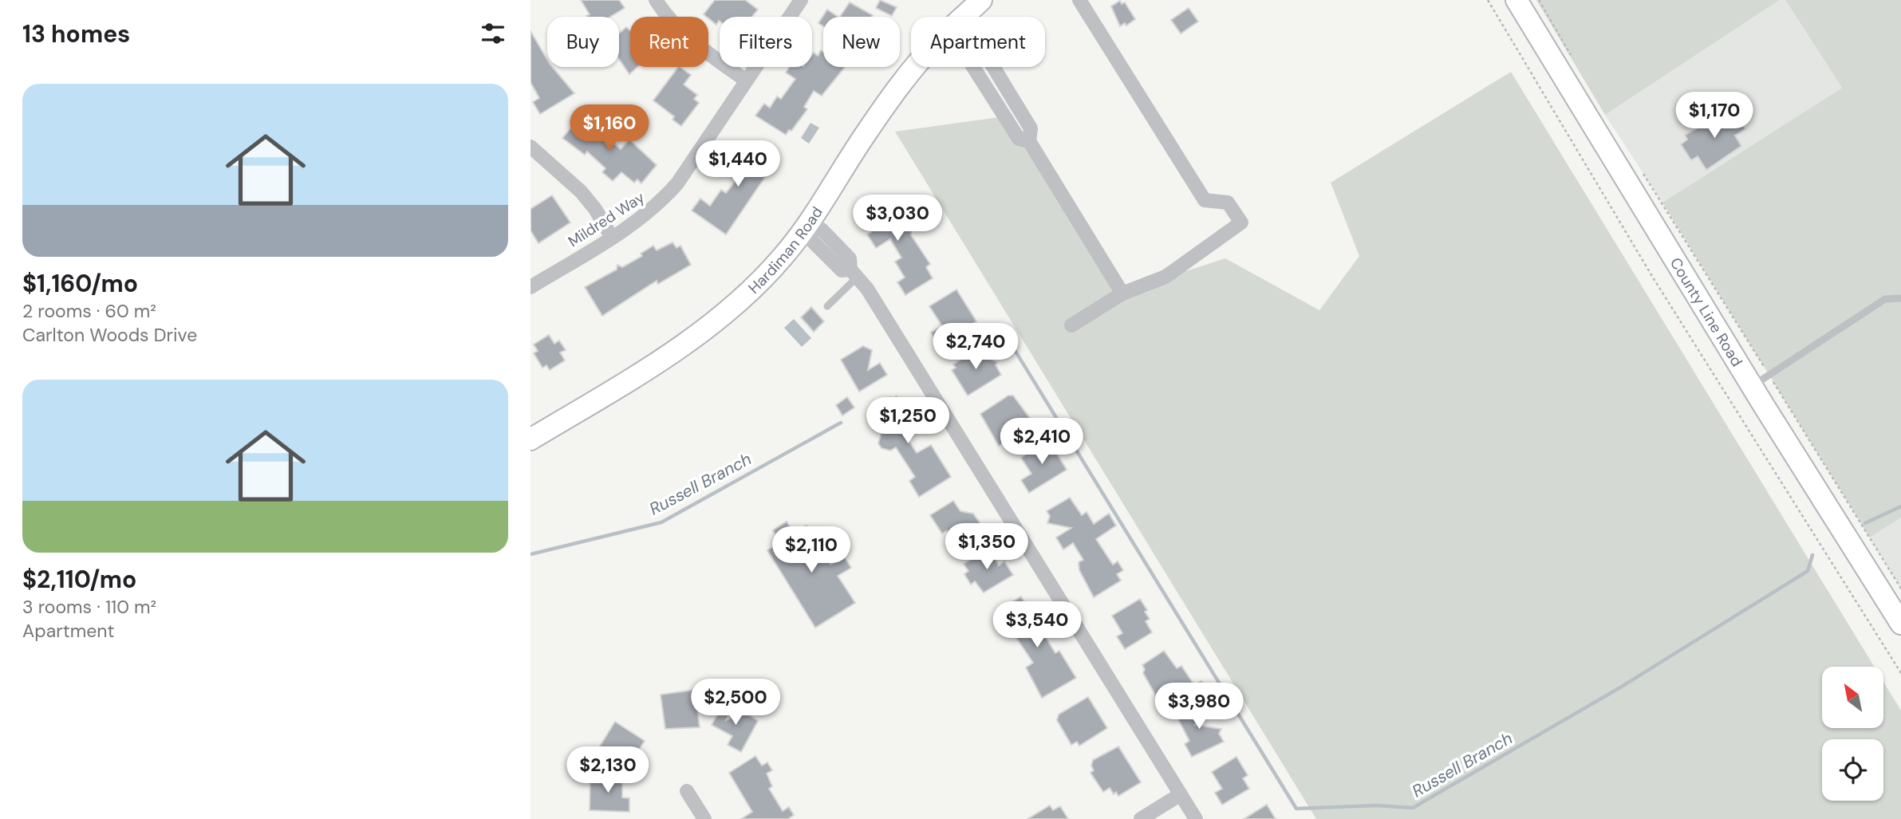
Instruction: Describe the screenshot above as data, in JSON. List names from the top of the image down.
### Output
{
  "streets": {
    "main road": ["Hardiman Road", "County Line Road"],
    "street": ["Mildred Way"]
  },
  "water": ["Russell Branch"],
  "north": "top left",
  "page": {
    "heading": "13 homes",
    "chip": [
      "Buy",
      "Rent",
      "Filters",
      "New",
      "Apartment"
    ],
    "list": [
      {
        "name": "$1,160/mo",
        "note": "2 rooms · 60 m² · Carlton Woods Drive"
      },
      {
        "name": "$2,110/mo",
        "note": "3 rooms · 110 m² · Apartment"
      }
    ],
    "price": [
      "$1,170",
      "$1,160",
      "$1,440",
      "$3,030",
      "$2,740",
      "$1,250",
      "$2,410",
      "$1,350",
      "$2,110",
      "$3,540",
      "$2,500",
      "$3,980",
      "$2,130"
    ]
  }
}
